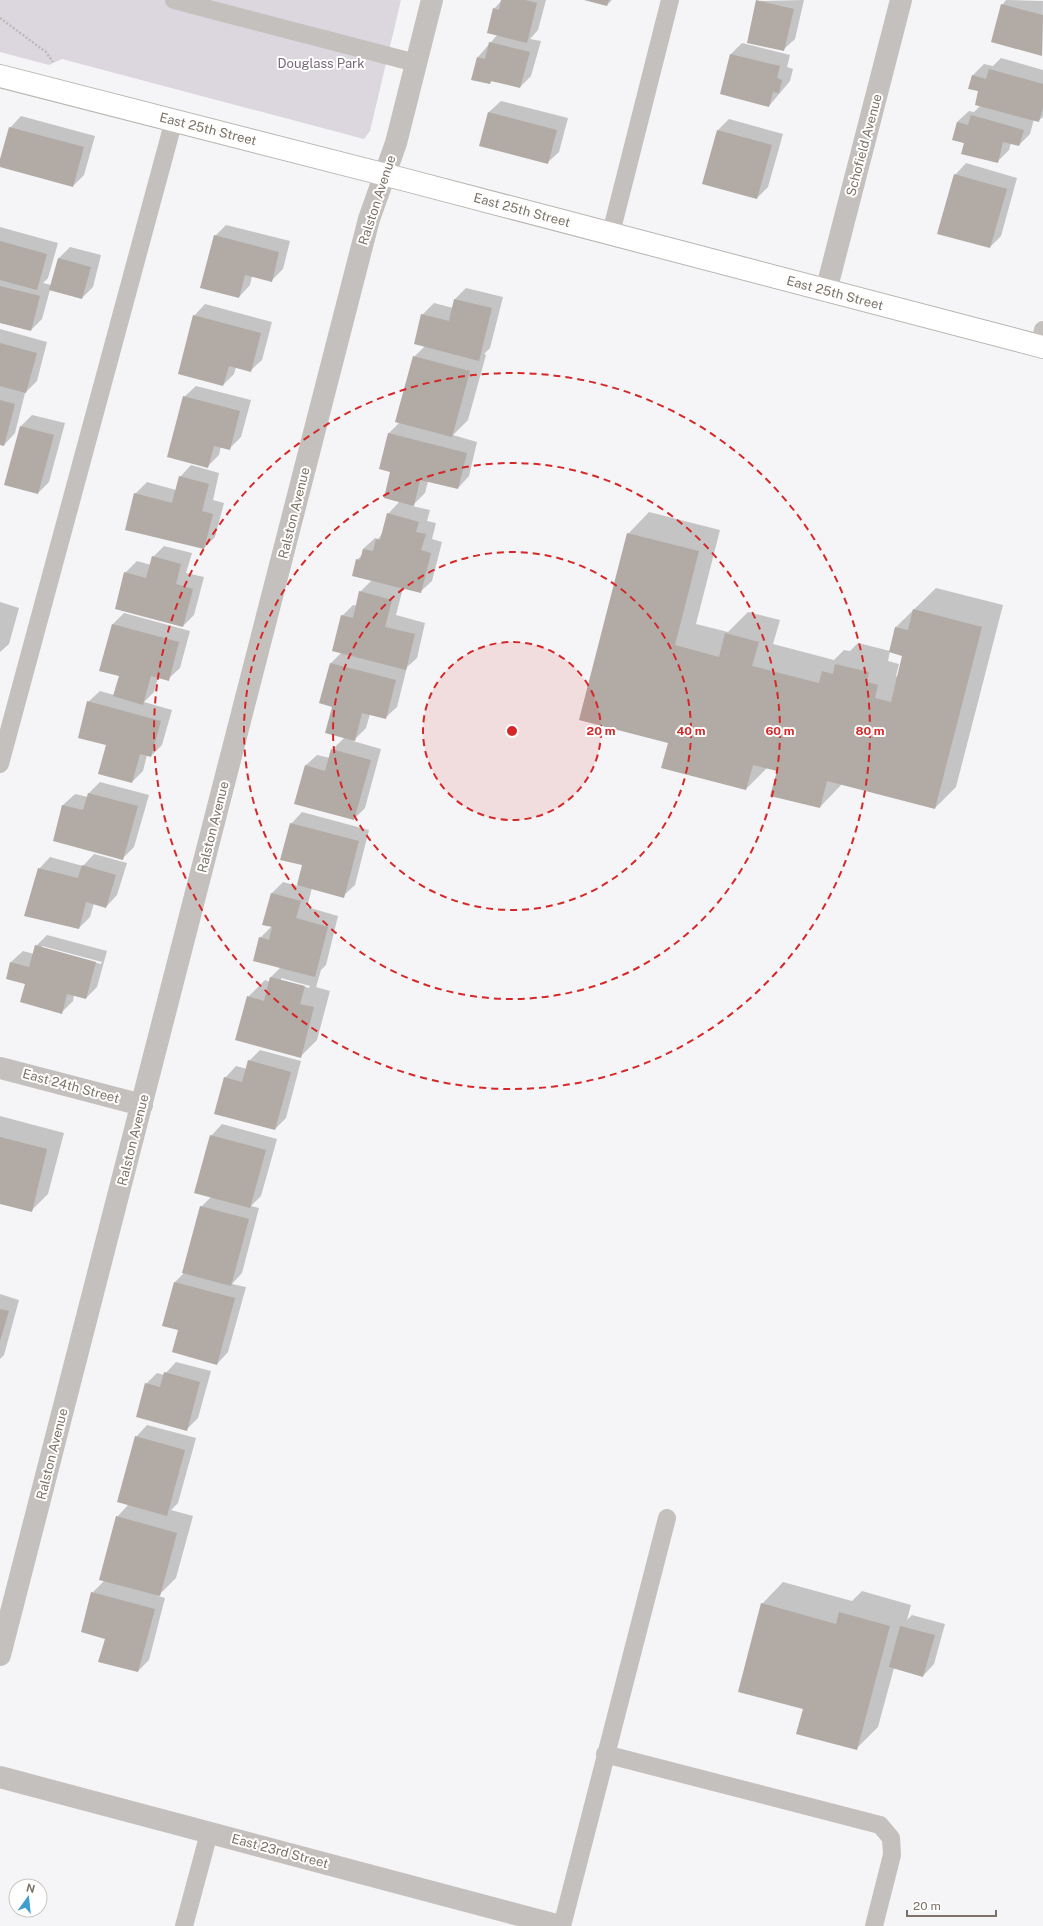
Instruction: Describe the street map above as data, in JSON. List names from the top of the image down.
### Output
{
  "streets": {
    "street": [
      "East 25th Street",
      "Schofield Avenue",
      "Ralston Avenue",
      "East 24th Street",
      "East 23rd Street"
    ]
  },
  "crossings": [
    ["East 25th Street", "Schofield Avenue"],
    ["East 25th Street", "Ralston Avenue"],
    ["Ralston Avenue", "East 24th Street"]
  ],
  "parks": ["Douglass Park"],
  "scale_bar": "20 m",
  "north": "top",
  "rings": [
    "20 m",
    "40 m",
    "60 m",
    "80 m"
  ]
}
